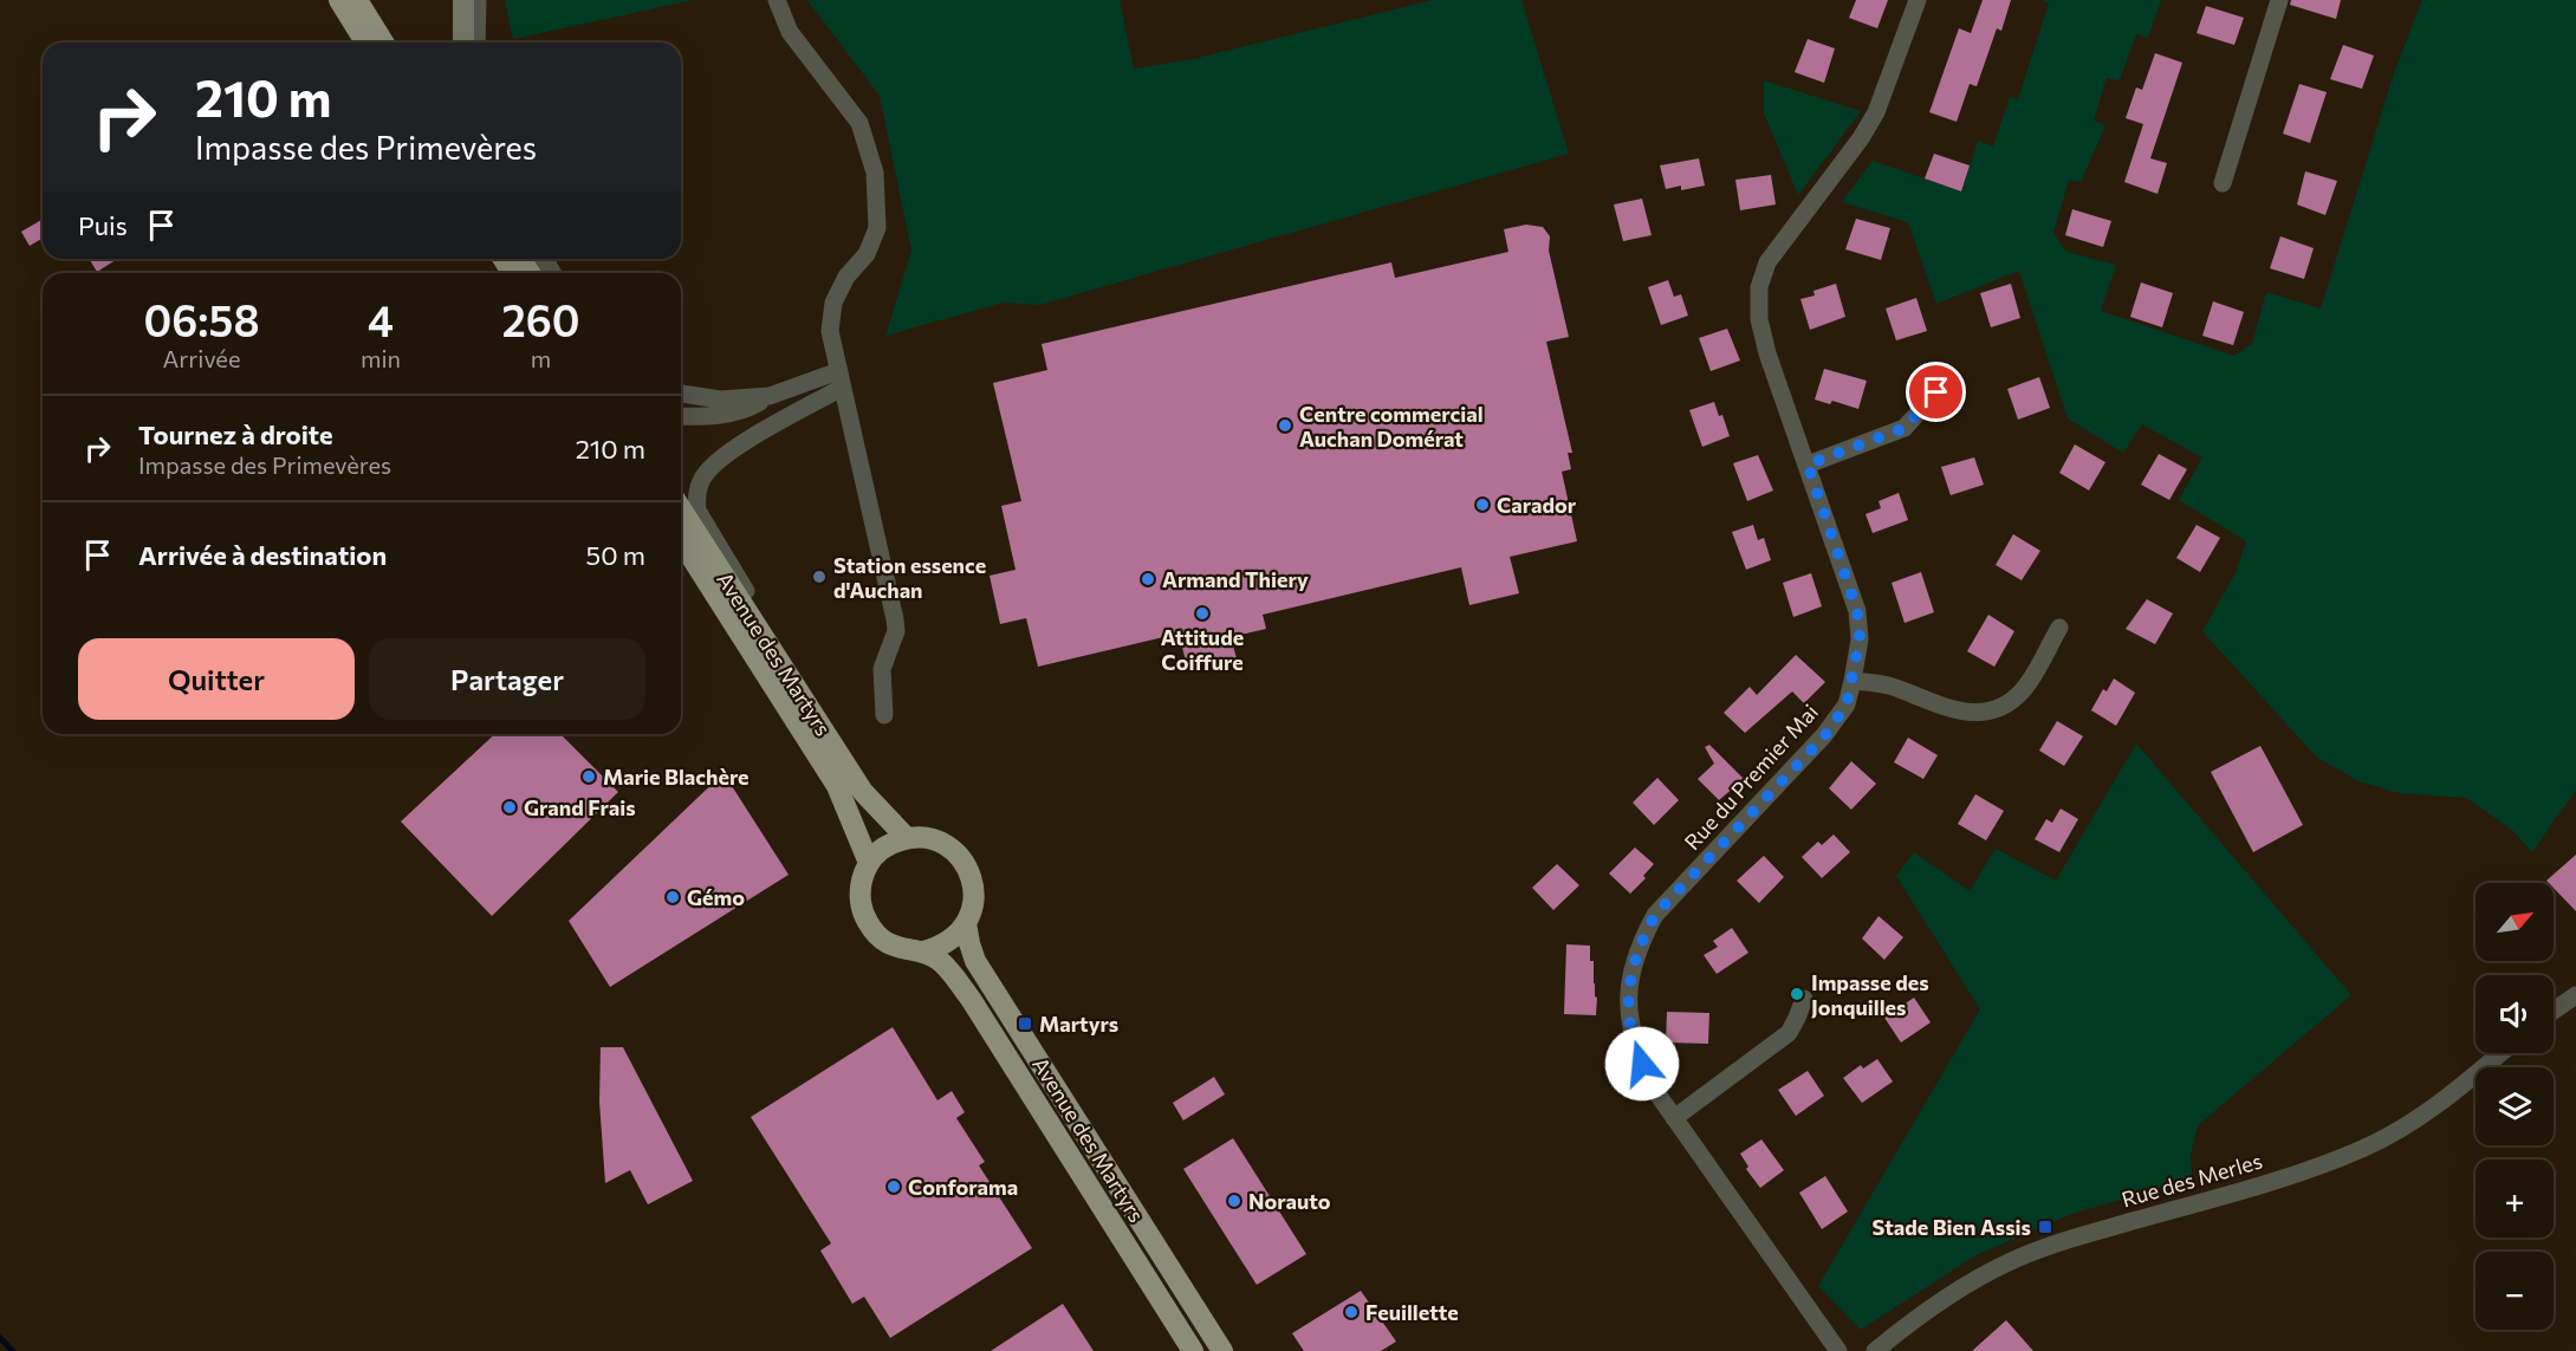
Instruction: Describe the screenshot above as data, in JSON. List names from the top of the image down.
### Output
{
  "streets": {
    "main road": ["Avenue des Martyrs"],
    "street": ["Rue du Premier Mai", "Rue des Merles"]
  },
  "places": {
    "other": [
      "Centre commercial Auchan Domérat",
      "Carador",
      "Station essence d'Auchan",
      "Armand Thiery",
      "Attitude Coiffure",
      "Marie Blachère",
      "Grand Frais",
      "Gémo",
      "Impasse des Jonquilles",
      "Conforama",
      "Norauto",
      "Feuillette"
    ],
    "transit": ["Martyrs", "Stade Bien Assis"]
  },
  "north": "top right",
  "page": {
    "turn": ["210 m", "Impasse des Primevères"],
    "then": "Puis",
    "eta": [
      "06:58",
      "Arrivée",
      "4",
      "min",
      "260",
      "m"
    ],
    "list": [
      {
        "name": "Tournez à droite",
        "note": "Impasse des Primevères",
        "value": "210 m"
      },
      {
        "name": "Arrivée à destination",
        "value": "50 m"
      }
    ],
    "buttons": ["Quitter", "Partager"],
    "map_buttons": ["+", "−"]
  }
}
